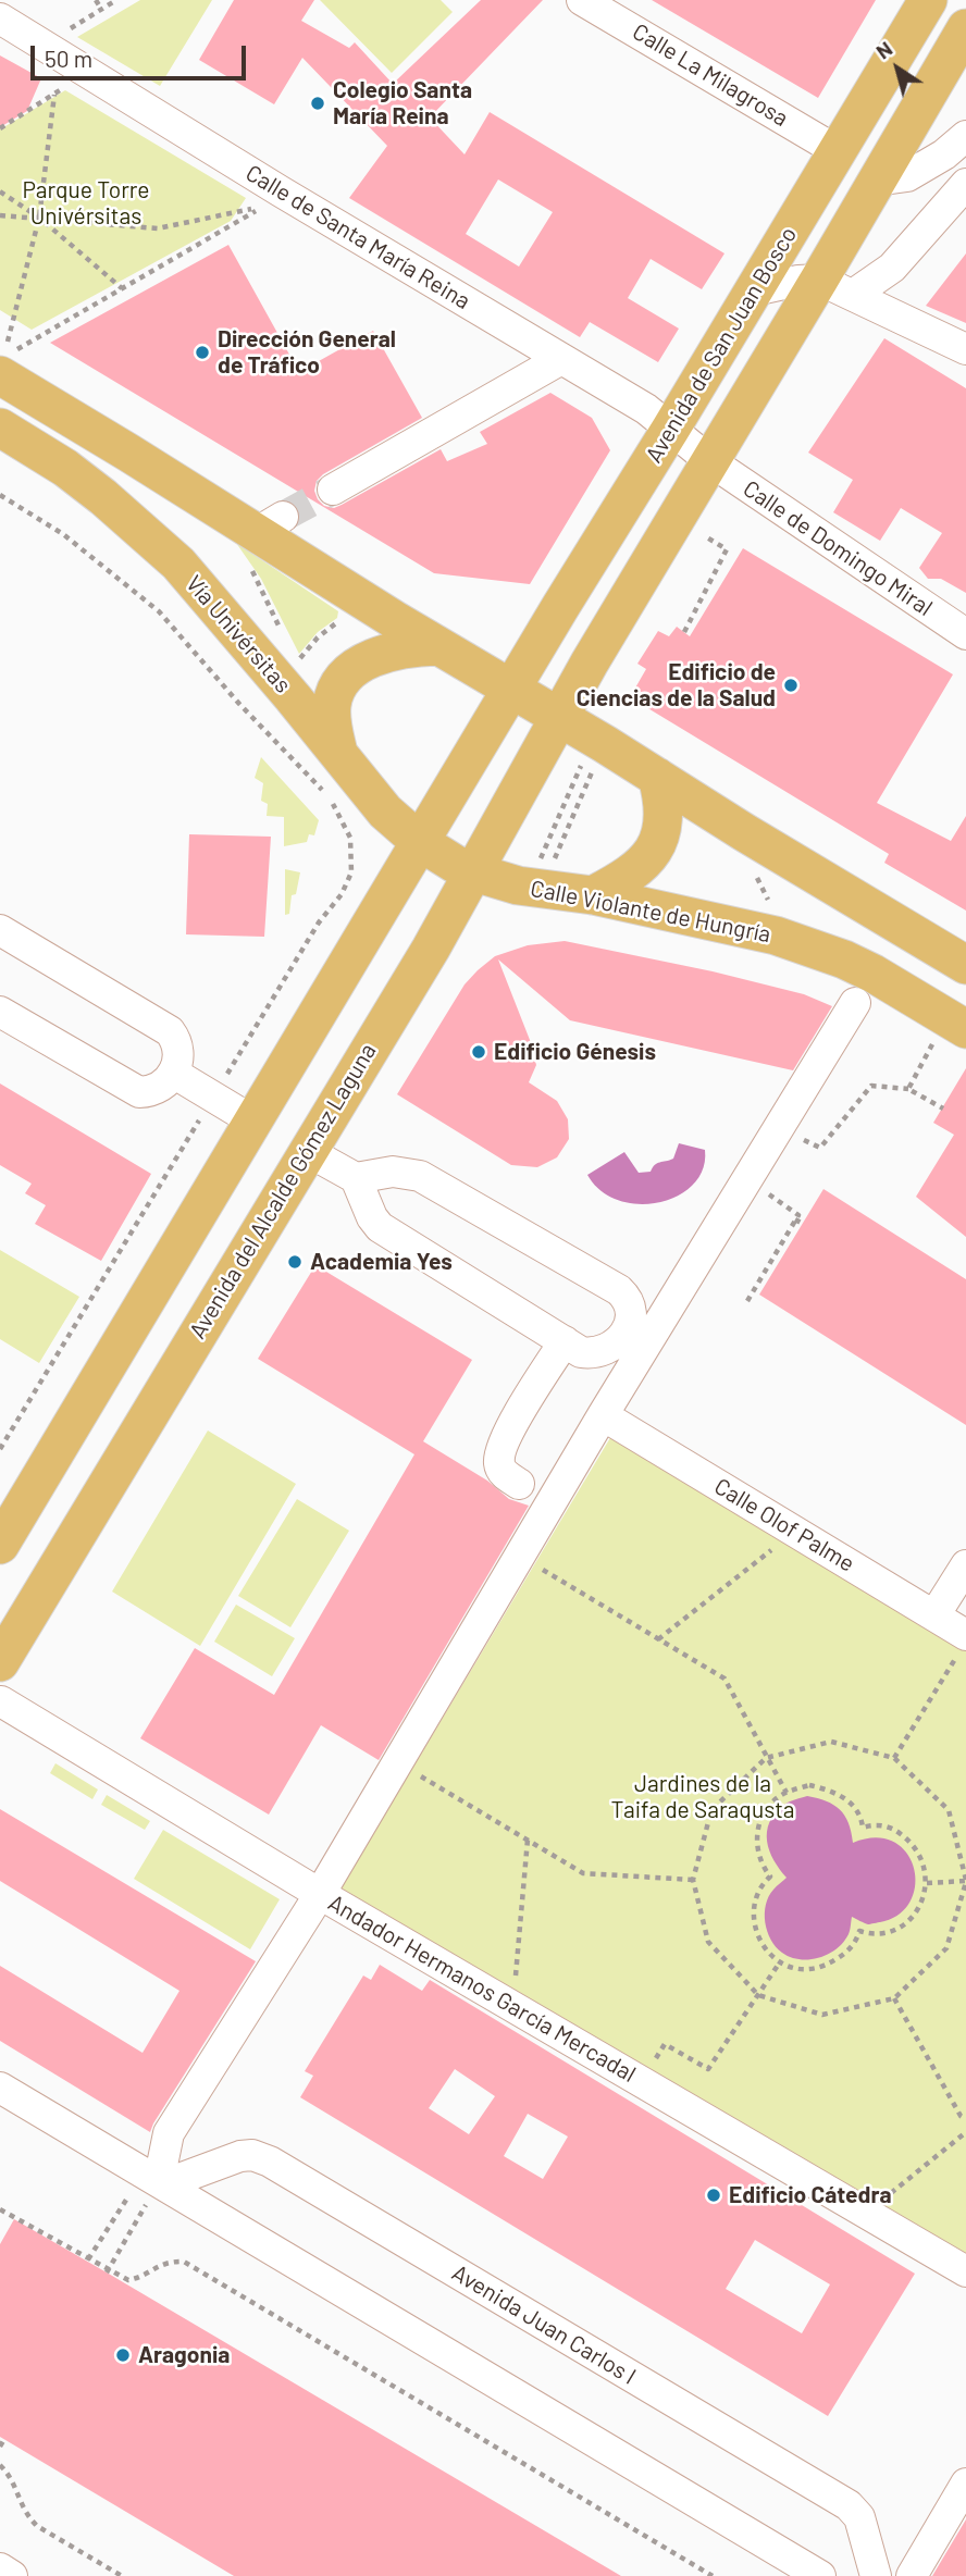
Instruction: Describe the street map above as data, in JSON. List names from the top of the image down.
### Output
{
  "streets": {
    "main road": [
      "Avenida de San Juan Bosco",
      "Vía Univérsitas",
      "Calle Violante de Hungría",
      "Avenida del Alcalde Gómez Laguna"
    ],
    "street": [
      "Calle La Milagrosa",
      "Calle de Santa María Reina",
      "Calle de Domingo Miral",
      "Calle Olof Palme",
      "Andador Hermanos García Mercadal",
      "Avenida Juan Carlos I"
    ]
  },
  "crossings": [
    ["Calle La Milagrosa", "Avenida de San Juan Bosco"],
    ["Calle de Santa María Reina", "Avenida de San Juan Bosco"],
    ["Calle de Santa María Reina", "Calle de Domingo Miral"],
    ["Avenida de San Juan Bosco", "Avenida del Alcalde Gómez Laguna"],
    ["Vía Univérsitas", "Calle Violante de Hungría"],
    ["Vía Univérsitas", "Avenida del Alcalde Gómez Laguna"],
    ["Calle Violante de Hungría", "Avenida del Alcalde Gómez Laguna"]
  ],
  "parks": ["Parque Torre Univérsitas", "Jardines de la Taifa de Saraqusta"],
  "places": [
    "Colegio Santa María Reina",
    "Dirección General de Tráfico",
    "Edificio de Ciencias de la Salud",
    "Edificio Génesis",
    "Academia Yes",
    "Edificio Cátedra",
    "Aragonia"
  ],
  "scale_bar": "50 m",
  "north": "top left"
}
